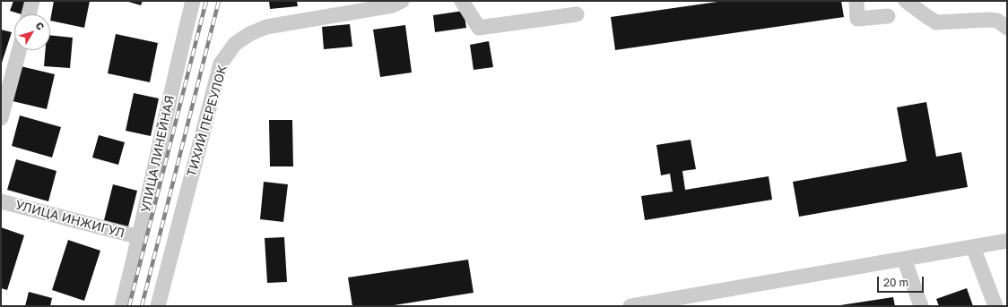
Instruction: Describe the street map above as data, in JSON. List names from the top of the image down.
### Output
{
  "streets": {
    "street": ["ТИХИЙ ПЕРЕУЛОК", "УЛИЦА ЛИНЕЙНАЯ", "УЛИЦА ИНЖИГУЛ"]
  },
  "crossings": [
    ["УЛИЦА ЛИНЕЙНАЯ", "УЛИЦА ИНЖИГУЛ"]
  ],
  "scale_bar": "20 m",
  "north": "top right"
}
